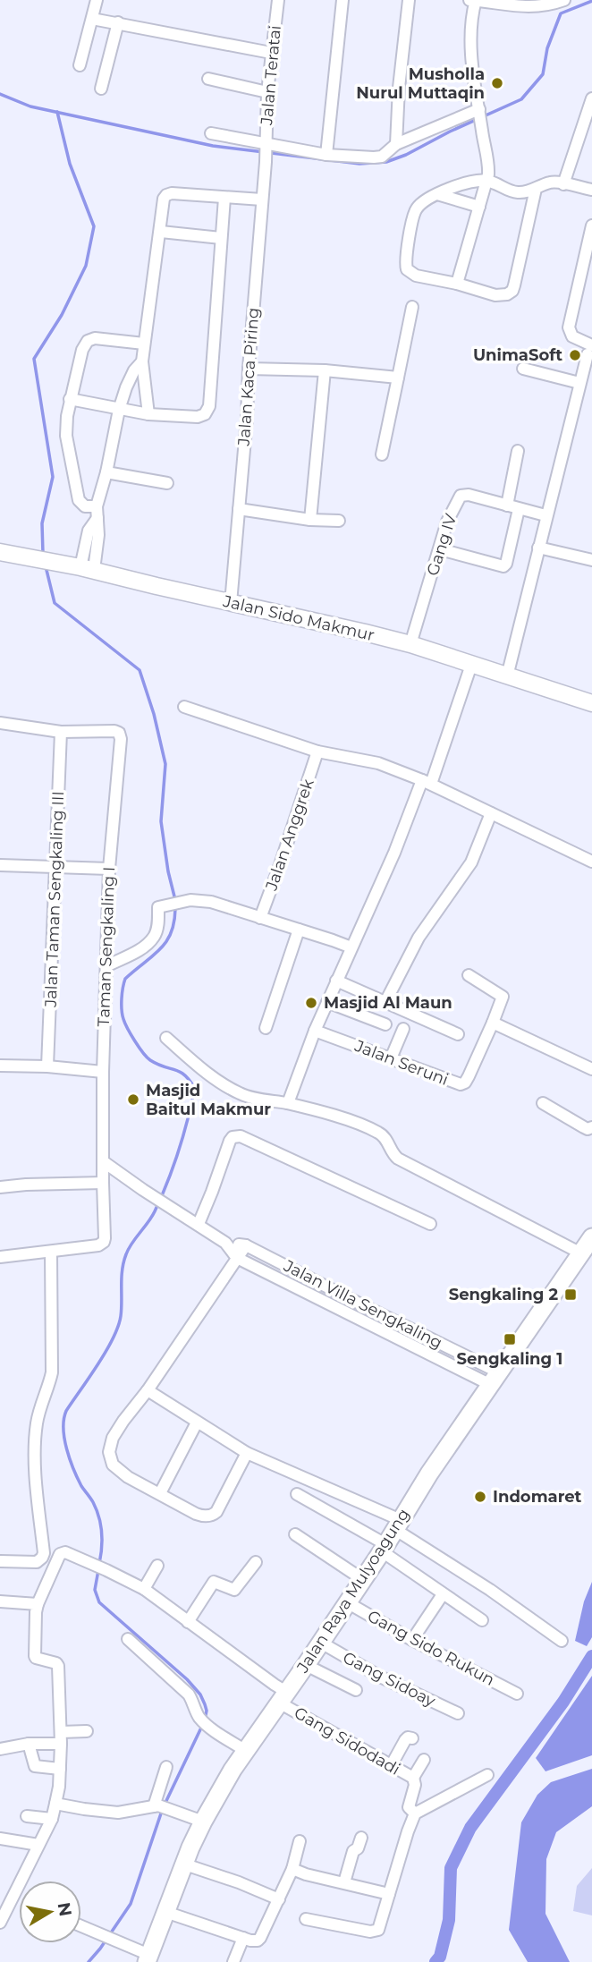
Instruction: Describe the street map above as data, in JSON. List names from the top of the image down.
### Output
{
  "streets": {
    "main road": ["Jalan Sido Makmur", "Jalan Raya Mulyoagung"],
    "street": [
      "Jalan Teratai",
      "Jalan Kaca Piring",
      "Gang IV",
      "Jalan Anggrek",
      "Jalan Taman Sengkaling III",
      "Taman Sengkaling I",
      "Jalan Seruni",
      "Jalan Villa Sengkaling",
      "Gang Sido Rukun",
      "Gang Sidoay",
      "Gang Sidodadi"
    ]
  },
  "crossings": [
    ["Jalan Teratai", "Jalan Kaca Piring"],
    ["Jalan Kaca Piring", "Jalan Sido Makmur"],
    ["Gang IV", "Jalan Sido Makmur"],
    ["Jalan Taman Sengkaling III", "Taman Sengkaling I"],
    ["Taman Sengkaling I", "Jalan Villa Sengkaling"],
    ["Jalan Villa Sengkaling", "Jalan Raya Mulyoagung"],
    ["Jalan Raya Mulyoagung", "Gang Sido Rukun"],
    ["Jalan Raya Mulyoagung", "Gang Sidoay"],
    ["Jalan Raya Mulyoagung", "Gang Sidodadi"]
  ],
  "places": {
    "other": [
      "Musholla Nurul Muttaqin",
      "UnimaSoft",
      "Masjid Al Maun",
      "Masjid Baitul Makmur",
      "Indomaret"
    ],
    "transit": ["Sengkaling 2", "Sengkaling 1"]
  },
  "north": "right"
}
